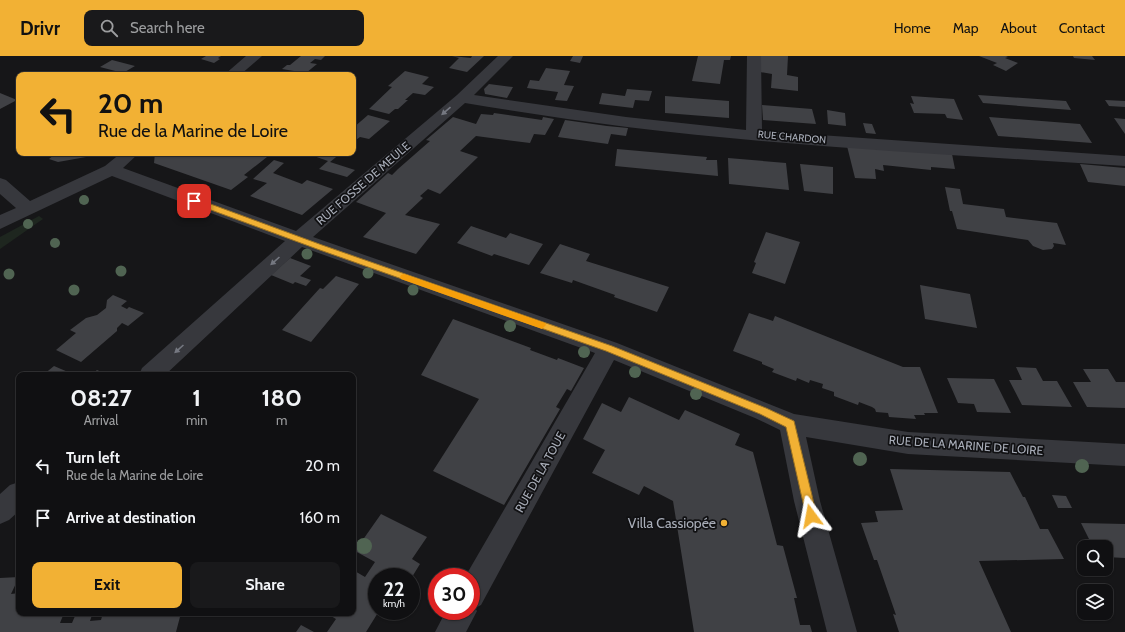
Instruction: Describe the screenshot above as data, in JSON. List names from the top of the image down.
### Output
{
  "streets": {
    "street": [
      "RUE CHARDON",
      "RUE FOSSE DE MEULE",
      "RUE DE LA MARINE DE LOIRE",
      "RUE DE LA TOUE"
    ]
  },
  "crossings": [
    ["RUE CHARDON", "RUE FOSSE DE MEULE"],
    ["RUE FOSSE DE MEULE", "RUE DE LA MARINE DE LOIRE"],
    ["RUE DE LA MARINE DE LOIRE", "RUE DE LA TOUE"]
  ],
  "one_way": ["RUE FOSSE DE MEULE"],
  "places": ["Villa Cassiopée"],
  "page": {
    "header": "Drivr",
    "search": "Search here",
    "nav": [
      "Home",
      "Map",
      "About",
      "Contact"
    ],
    "turn": ["20 m", "Rue de la Marine de Loire"],
    "eta": [
      "08:27",
      "Arrival",
      "1",
      "min",
      "180",
      "m"
    ],
    "list": [
      {
        "name": "Turn left",
        "note": "Rue de la Marine de Loire",
        "value": "20 m"
      },
      {
        "name": "Arrive at destination",
        "value": "160 m"
      }
    ],
    "buttons": ["Exit", "Share"],
    "speed": "22 km/h",
    "limit": "30"
  }
}
